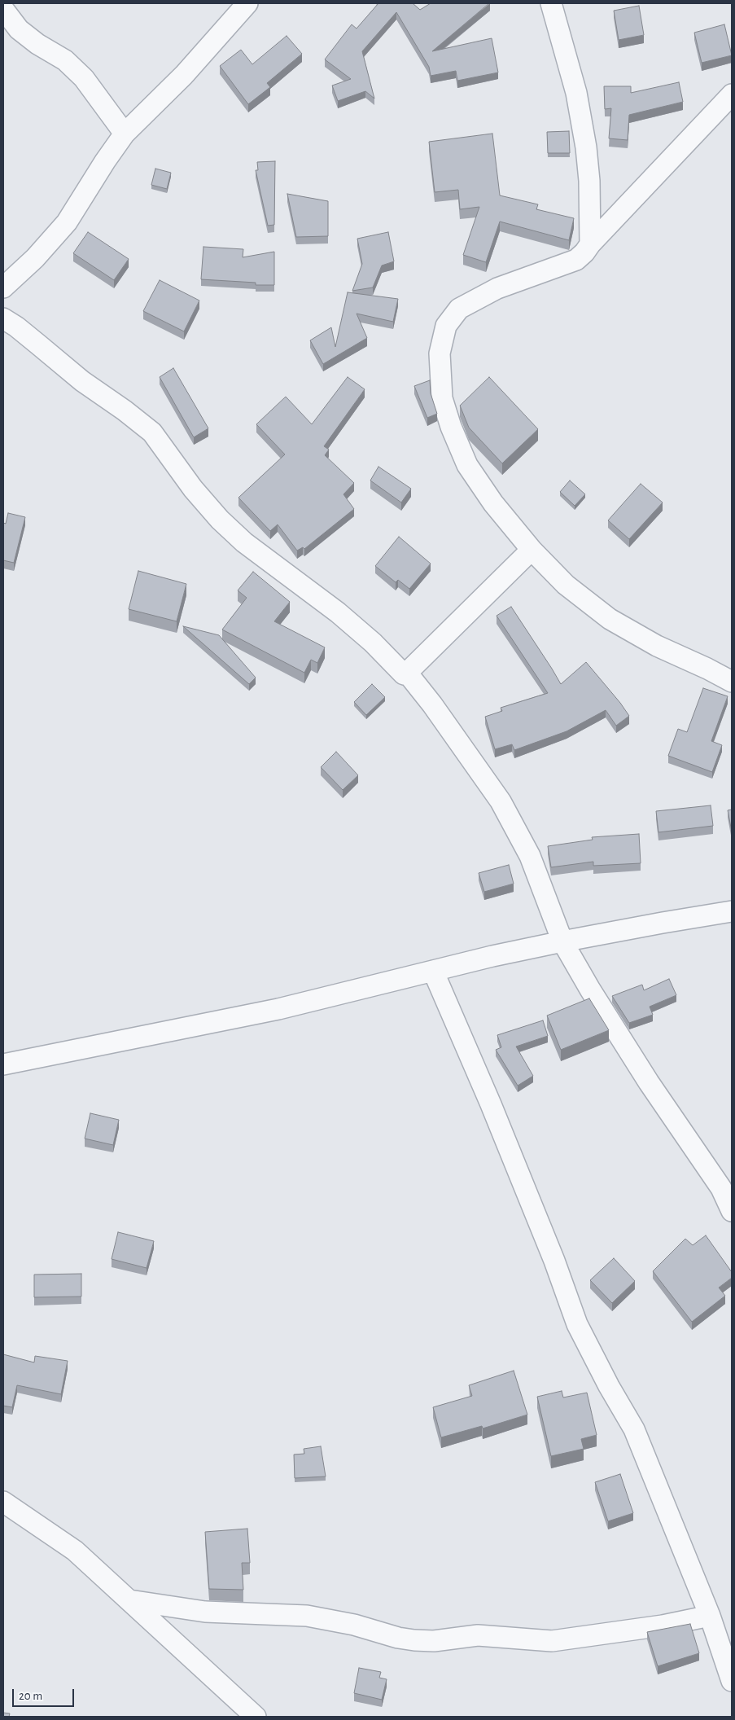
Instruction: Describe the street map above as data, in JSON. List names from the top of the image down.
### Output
{
  "scale_bar": "20 m"
}
